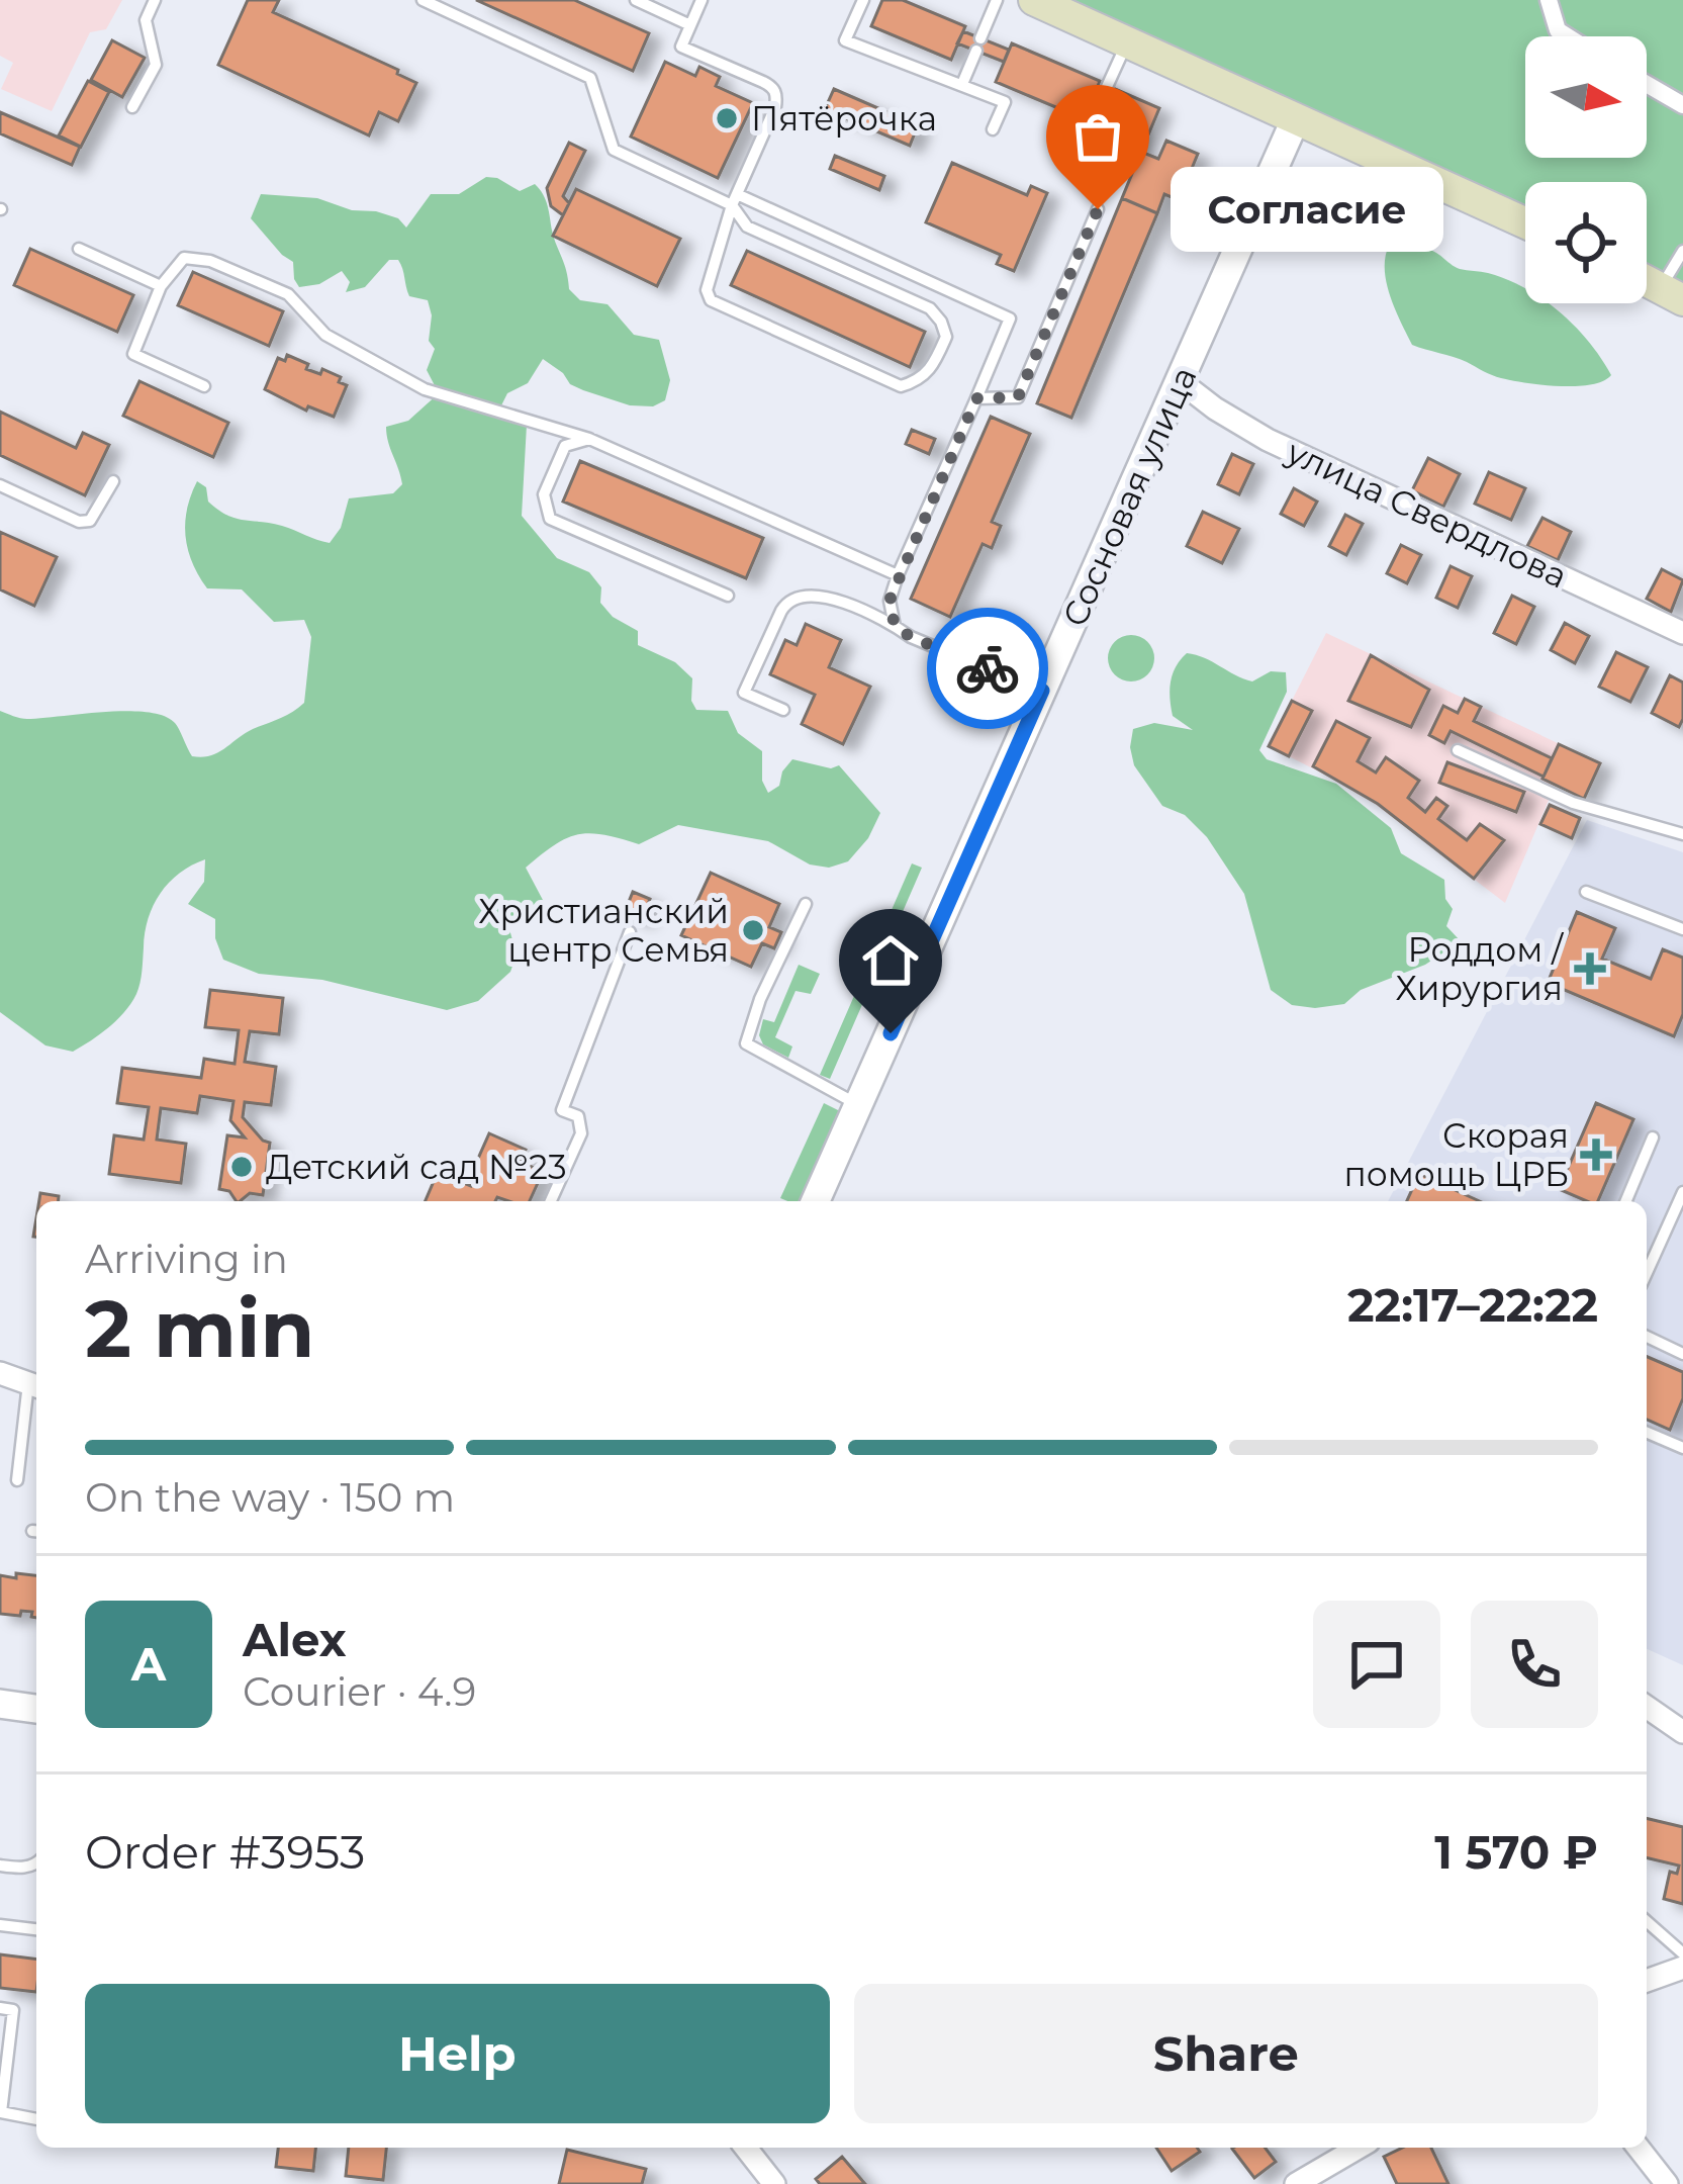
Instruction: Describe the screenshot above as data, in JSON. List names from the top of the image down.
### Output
{
  "streets": {
    "street": ["Сосновая улица", "улица Свердлова"]
  },
  "crossings": [
    ["Сосновая улица", "улица Свердлова"]
  ],
  "places": {
    "other": [
      "Пятёрочка",
      "Согласие",
      "Христианский центр Семья",
      "Детский сад №23"
    ],
    "health": ["Роддом / Хирургия", "Скорая помощь ЦРБ"]
  },
  "north": "right",
  "page": {
    "bubble": "Согласие",
    "heading": ["2 min", "Arriving in", "22:17–22:22"],
    "panel": [
      "Alex",
      "Courier · 4.9",
      "Order #3953",
      "1 570 ₽"
    ],
    "bar": "On the way · 150 m",
    "round": "A",
    "buttons": ["Help", "Share"]
  }
}
